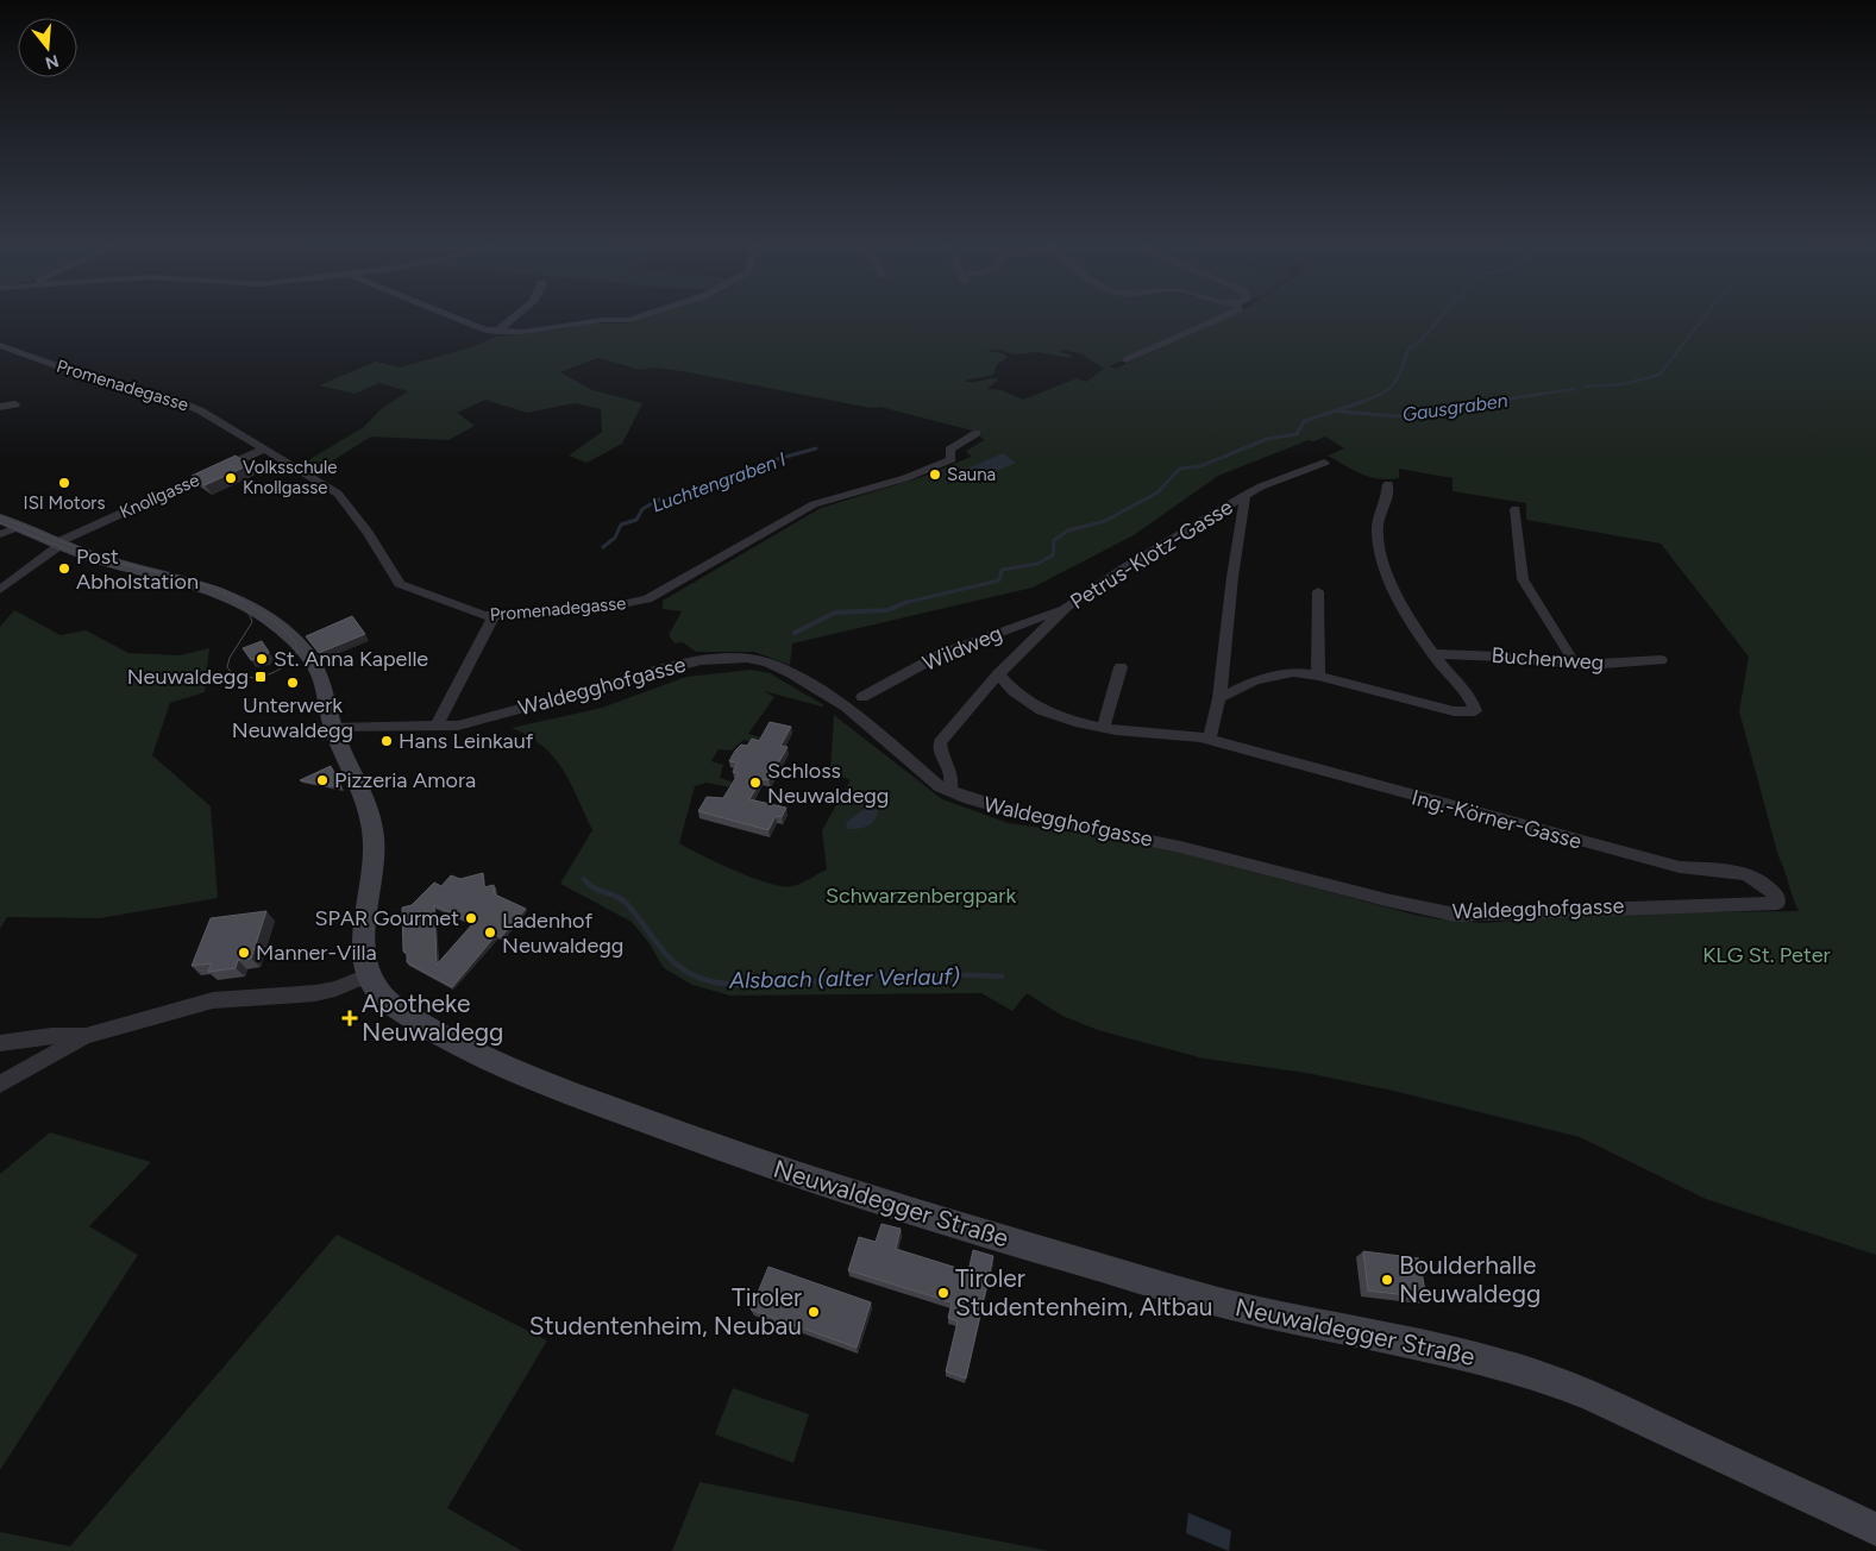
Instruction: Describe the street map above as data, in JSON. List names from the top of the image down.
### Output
{
  "streets": {
    "main road": ["Neuwaldegger Straße"],
    "street": [
      "Promenadegasse",
      "Knollgasse",
      "Petrus-Klotz-Gasse",
      "Wildweg",
      "Buchenweg",
      "Waldegghofgasse",
      "Ing.-Körner-Gasse"
    ]
  },
  "crossings": [
    ["Promenadegasse", "Knollgasse"],
    ["Petrus-Klotz-Gasse", "Wildweg"],
    ["Petrus-Klotz-Gasse", "Waldegghofgasse"],
    ["Petrus-Klotz-Gasse", "Ing.-Körner-Gasse"],
    ["Waldegghofgasse", "Ing.-Körner-Gasse"]
  ],
  "water": ["Gausgraben", "Luchtengraben I", "Alsbach (alter Verlauf)"],
  "parks": ["Schwarzenbergpark", "KLG St. Peter"],
  "places": {
    "other": [
      "Sauna",
      "Volksschule Knollgasse",
      "ISI Motors",
      "Post Abholstation",
      "St. Anna Kapelle",
      "Unterwerk Neuwaldegg",
      "Hans Leinkauf",
      "Pizzeria Amora",
      "Schloss Neuwaldegg",
      "SPAR Gourmet",
      "Ladenhof Neuwaldegg",
      "Manner-Villa",
      "Boulderhalle Neuwaldegg",
      "Tiroler Studentenheim, Altbau",
      "Tiroler Studentenheim, Neubau"
    ],
    "transit": ["Neuwaldegg"],
    "health": ["Apotheke Neuwaldegg"]
  },
  "north": "bottom"
}
